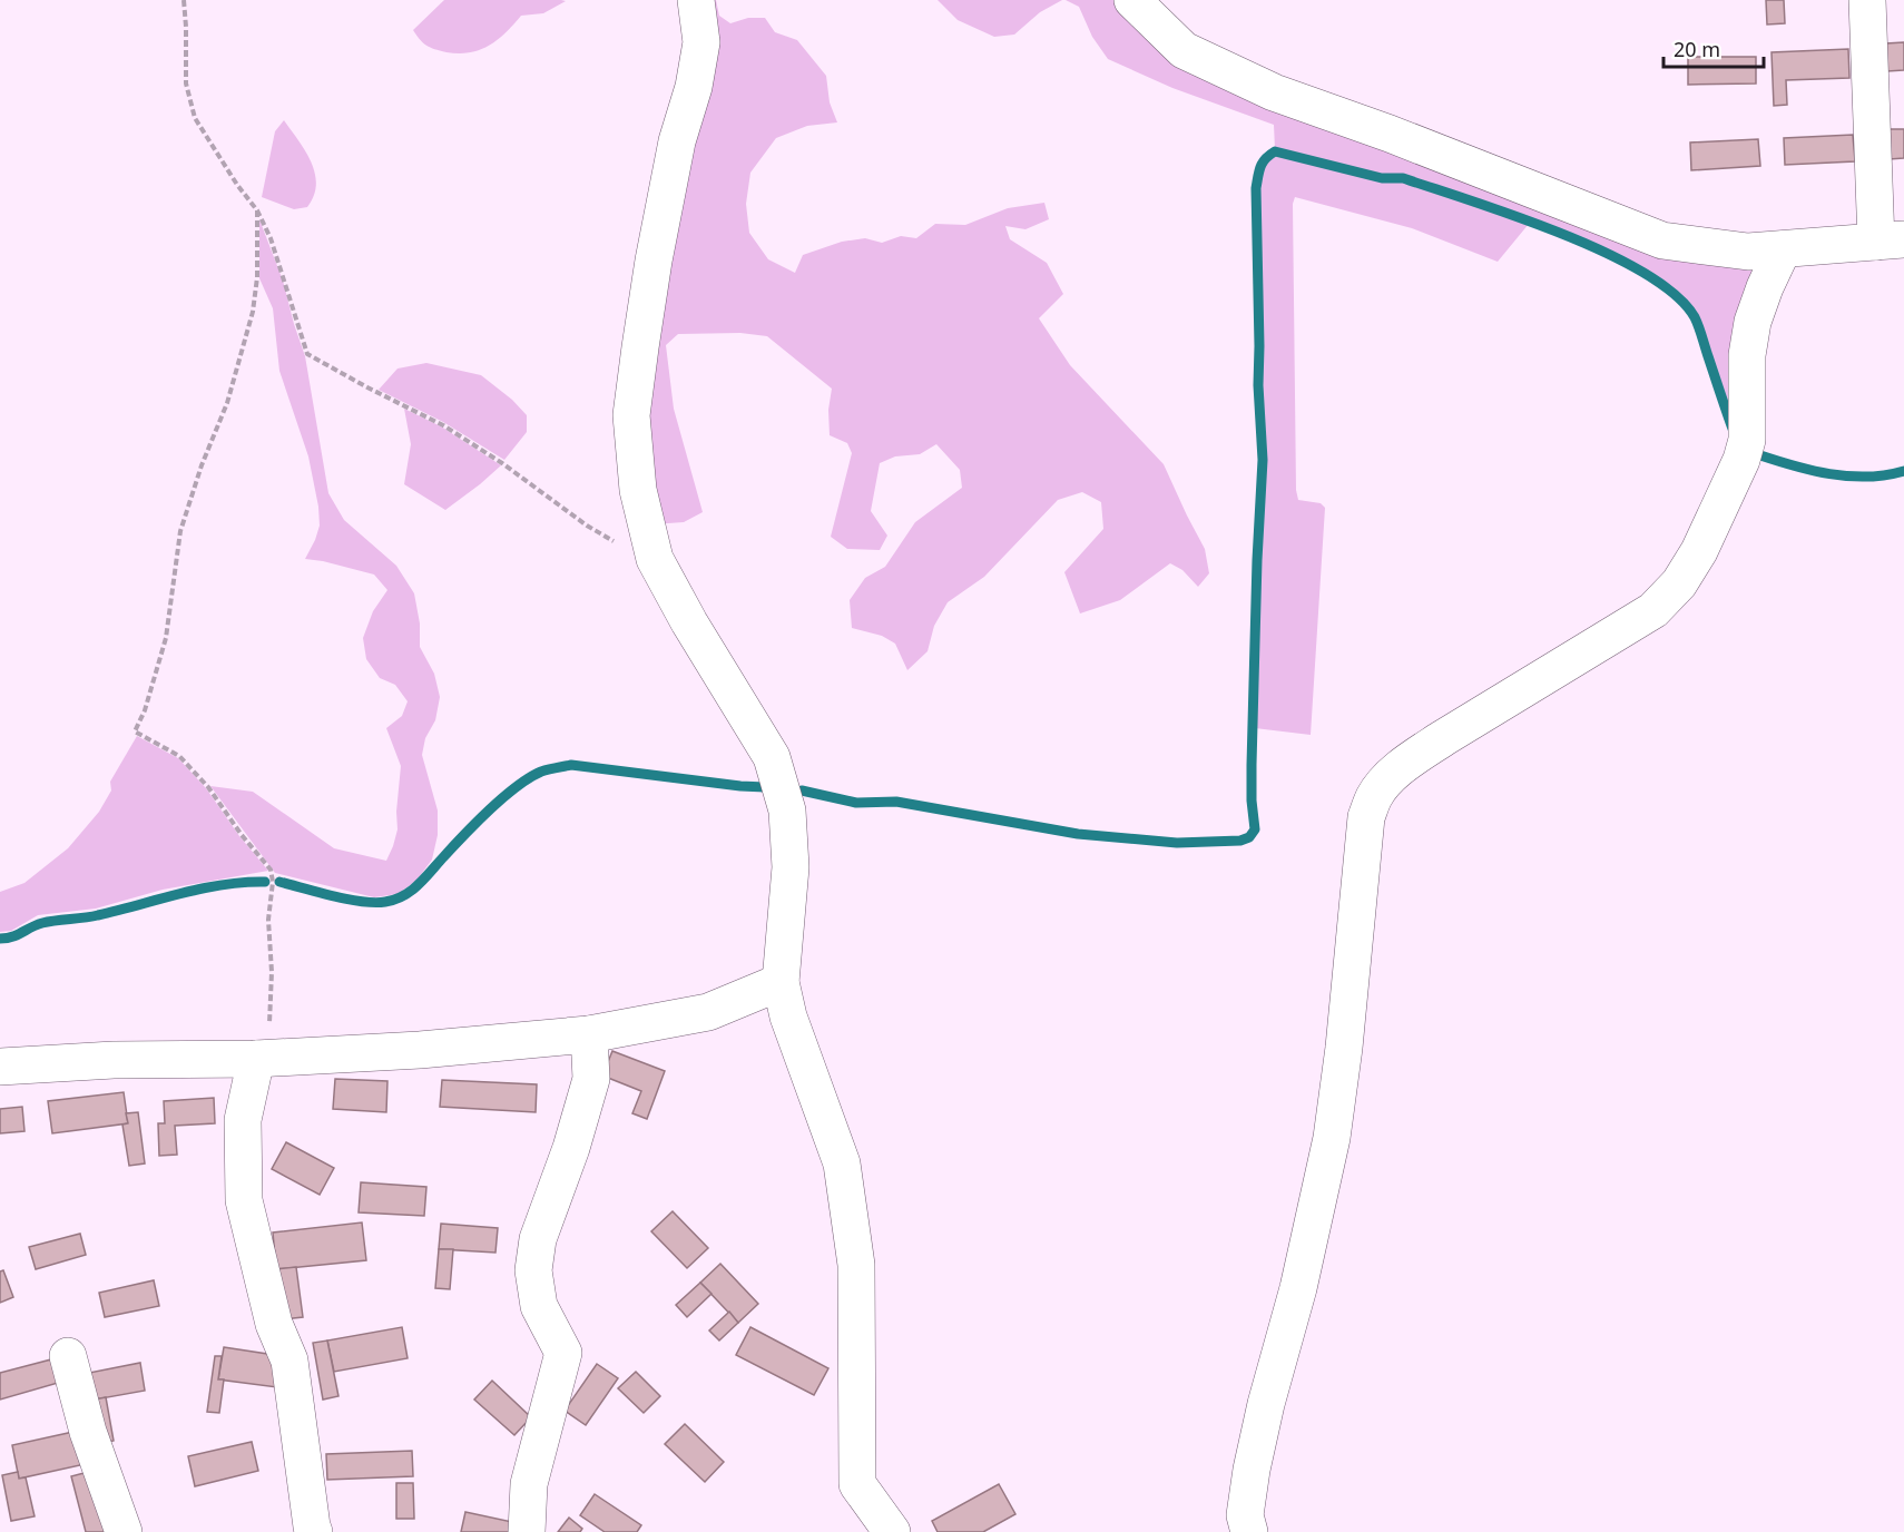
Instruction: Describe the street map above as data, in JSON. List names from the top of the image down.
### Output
{
  "scale_bar": "20 m"
}
